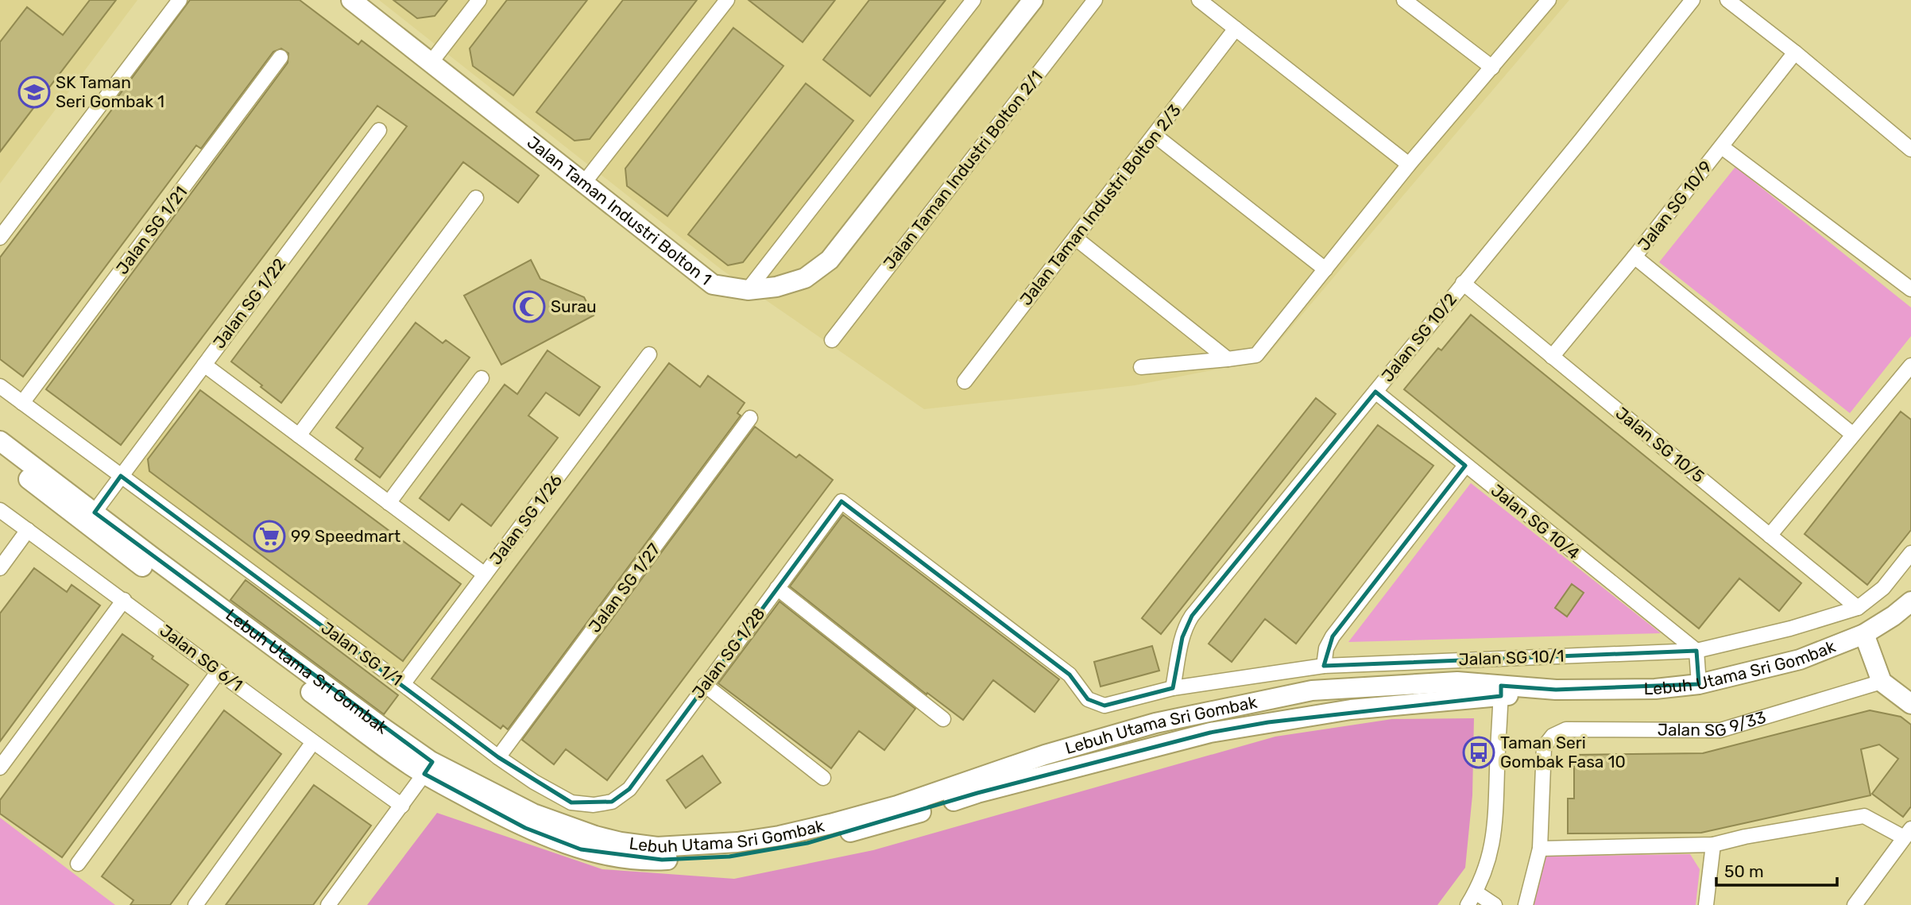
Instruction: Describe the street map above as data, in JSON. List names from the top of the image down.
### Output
{
  "streets": {
    "street": [
      "Jalan Taman Industri Bolton 2/1",
      "Jalan Taman Industri Bolton 2/3",
      "Jalan SG 10/9",
      "Jalan Taman Industri Bolton 1",
      "Jalan SG 1/21",
      "Jalan SG 1/22",
      "Jalan SG 10/2",
      "Jalan SG 10/5",
      "Jalan SG 1/26",
      "Jalan SG 10/4",
      "Jalan SG 1/27",
      "Jalan SG 1/28",
      "Jalan SG 1/1",
      "Jalan SG 6/1",
      "Jalan SG 10/1",
      "Lebuh Utama Sri Gombak",
      "Jalan SG 9/33"
    ]
  },
  "crossings": [
    ["Jalan SG 10/9", "Jalan SG 10/5"],
    ["Jalan SG 1/21", "Jalan SG 1/1"],
    ["Jalan SG 1/22", "Jalan SG 1/1"],
    ["Jalan SG 10/2", "Jalan SG 10/5"],
    ["Jalan SG 10/2", "Jalan SG 10/4"],
    ["Jalan SG 10/2", "Jalan SG 10/1"],
    ["Jalan SG 10/5", "Jalan SG 10/1"],
    ["Jalan SG 1/26", "Jalan SG 1/1"],
    ["Jalan SG 10/4", "Jalan SG 10/1"],
    ["Jalan SG 1/27", "Jalan SG 1/1"],
    ["Jalan SG 1/28", "Jalan SG 1/1"],
    ["Jalan SG 1/28", "Jalan SG 10/1"]
  ],
  "places": {
    "school or university": ["SK Taman Seri Gombak 1"],
    "mosque": ["Surau"],
    "supermarket": ["99 Speedmart"],
    "bus stop": ["Taman Seri Gombak Fasa 10"]
  },
  "scale_bar": "50 m"
}
